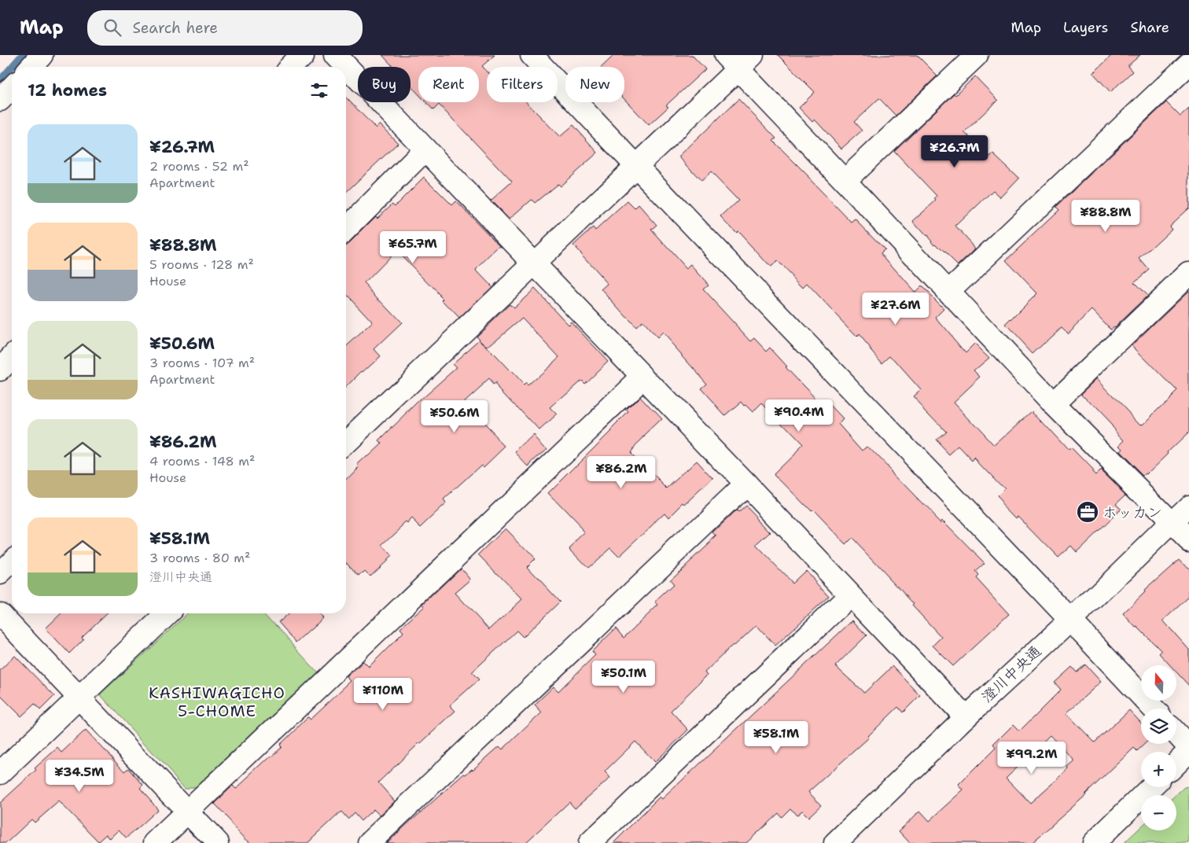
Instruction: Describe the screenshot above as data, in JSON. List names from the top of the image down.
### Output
{
  "streets": {
    "street": ["澄川中央通"]
  },
  "districts": ["KASHIWAGICHO 5-CHOME"],
  "places": {
    "office": ["ホッカン"]
  },
  "north": "top",
  "page": {
    "header": "Map",
    "search": "Search here",
    "nav": ["Map", "Layers", "Share"],
    "chip": [
      "Buy",
      "Rent",
      "Filters",
      "New"
    ],
    "heading": "12 homes",
    "list": [
      {
        "name": "¥26.7M",
        "note": "2 rooms · 52 m² · Apartment"
      },
      {
        "name": "¥88.8M",
        "note": "5 rooms · 128 m² · House"
      },
      {
        "name": "¥50.6M",
        "note": "3 rooms · 107 m² · Apartment"
      },
      {
        "name": "¥86.2M",
        "note": "4 rooms · 148 m² · House"
      },
      {
        "name": "¥58.1M",
        "note": "3 rooms · 80 m² · 澄川中央通"
      }
    ],
    "price": [
      "¥26.7M",
      "¥88.8M",
      "¥65.7M",
      "¥27.6M",
      "¥90.4M",
      "¥50.6M",
      "¥86.2M",
      "¥50.1M",
      "¥110M",
      "¥58.1M",
      "¥99.2M",
      "¥34.5M"
    ],
    "map_buttons": ["+", "−"]
  }
}
